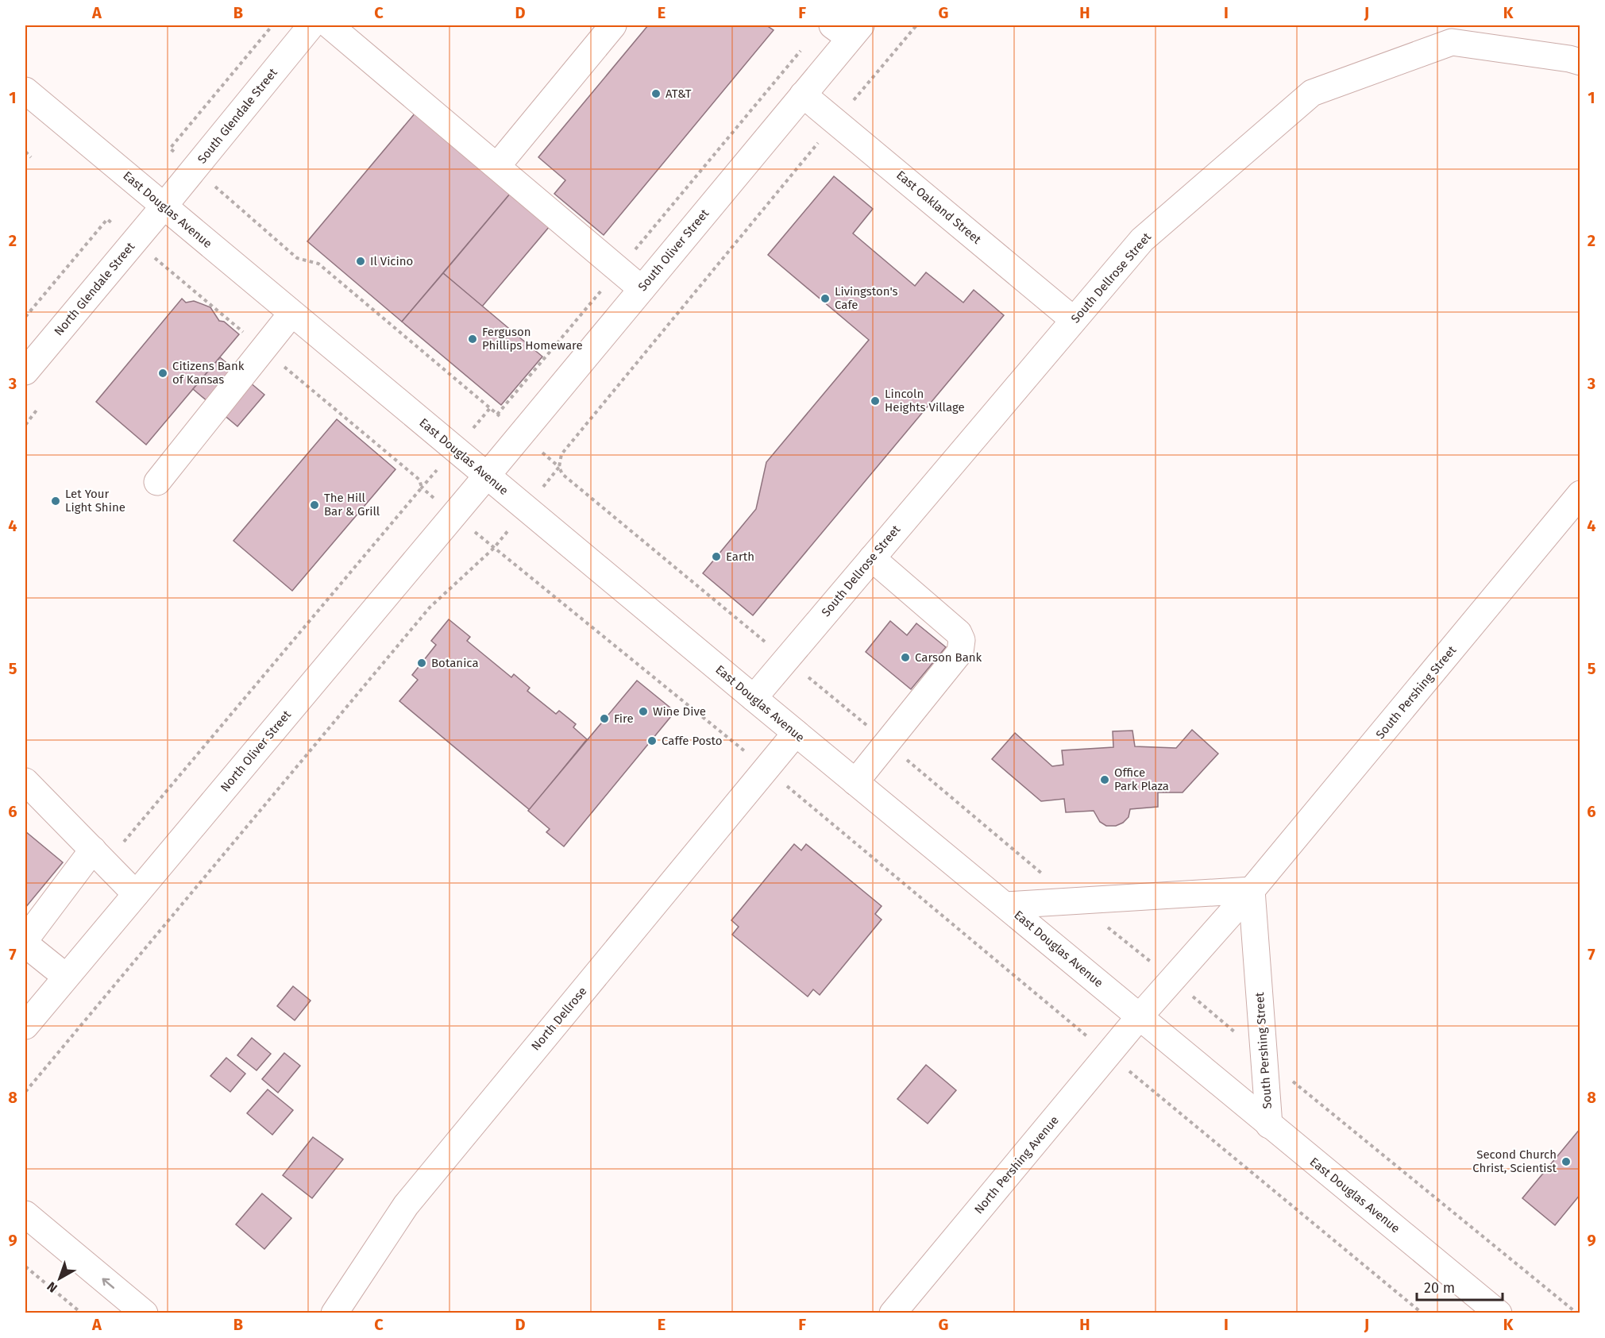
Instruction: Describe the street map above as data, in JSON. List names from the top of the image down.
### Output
{
  "streets": {
    "street": [
      "South Glendale Street",
      "East Oakland Street",
      "East Douglas Avenue",
      "South Oliver Street",
      "South Dellrose Street",
      "North Glendale Street",
      "South Pershing Street",
      "North Oliver Street",
      "North Dellrose",
      "North Pershing Avenue"
    ]
  },
  "crossings": [
    ["South Glendale Street", "East Douglas Avenue"],
    ["South Glendale Street", "North Glendale Street"],
    ["East Oakland Street", "South Oliver Street"],
    ["East Oakland Street", "South Dellrose Street"],
    ["East Douglas Avenue", "South Oliver Street"],
    ["East Douglas Avenue", "South Dellrose Street"],
    ["East Douglas Avenue", "North Glendale Street"],
    ["East Douglas Avenue", "South Pershing Street"],
    ["East Douglas Avenue", "North Oliver Street"],
    ["East Douglas Avenue", "North Dellrose"],
    ["East Douglas Avenue", "North Pershing Avenue"],
    ["South Oliver Street", "North Oliver Street"],
    ["South Pershing Street", "North Pershing Avenue"]
  ],
  "places": [
    "AT&T",
    "Il Vicino",
    "Livingston's Cafe",
    "Ferguson Phillips Homeware",
    "Citizens Bank of Kansas",
    "Lincoln Heights Village",
    "Let Your Light Shine",
    "The Hill Bar & Grill",
    "Earth",
    "Carson Bank",
    "Botanica",
    "Wine Dive",
    "Fire",
    "Caffe Posto",
    "Office Park Plaza",
    "Second Church Christ, Scientist"
  ],
  "scale_bar": "20 m",
  "north": "bottom left",
  "grid": {
    "columns": [
      "A",
      "B",
      "C",
      "D",
      "E",
      "F",
      "G",
      "H",
      "I",
      "J",
      "K"
    ],
    "rows": [
      "1",
      "2",
      "3",
      "4",
      "5",
      "6",
      "7",
      "8",
      "9"
    ]
  }
}
